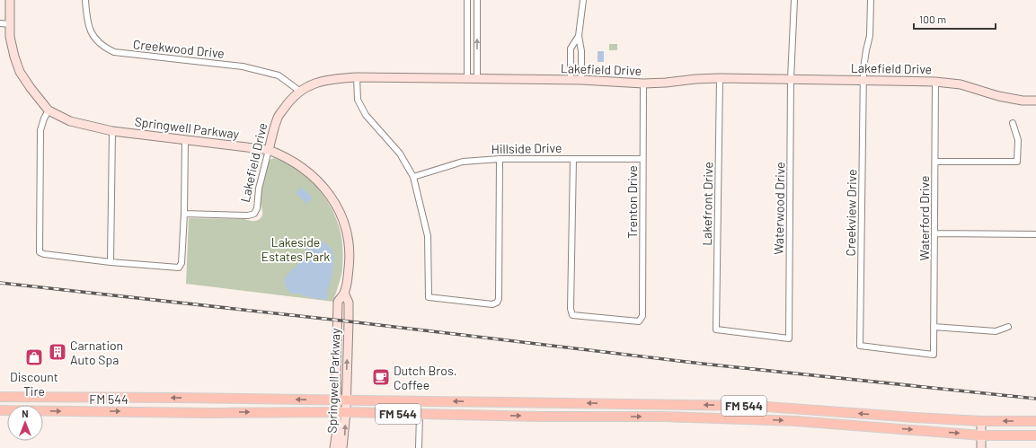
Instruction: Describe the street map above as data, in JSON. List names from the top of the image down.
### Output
{
  "streets": {
    "main road": ["FM 544"],
    "street": [
      "Creekwood Drive",
      "Lakefield Drive",
      "Springwell Parkway",
      "Hillside Drive",
      "Trenton Drive",
      "Lakefront Drive",
      "Waterwood Drive",
      "Creekview Drive",
      "Waterford Drive"
    ]
  },
  "crossings": [
    ["Creekwood Drive", "Lakefield Drive"],
    ["Lakefield Drive", "Springwell Parkway"],
    ["Lakefield Drive", "Trenton Drive"],
    ["Lakefield Drive", "Lakefront Drive"],
    ["Lakefield Drive", "Waterwood Drive"],
    ["Lakefield Drive", "Creekview Drive"],
    ["Lakefield Drive", "Waterford Drive"],
    ["Springwell Parkway", "FM 544"],
    ["Hillside Drive", "Trenton Drive"],
    ["Lakefront Drive", "Waterwood Drive"],
    ["Creekview Drive", "Waterford Drive"]
  ],
  "parks": ["Lakeside Estates Park"],
  "places": {
    "building": ["Carnation Auto Spa"],
    "shop": ["Discount Tire"],
    "cafe": ["Dutch Bros. Coffee"]
  },
  "scale_bar": "100 m",
  "north": "top"
}
